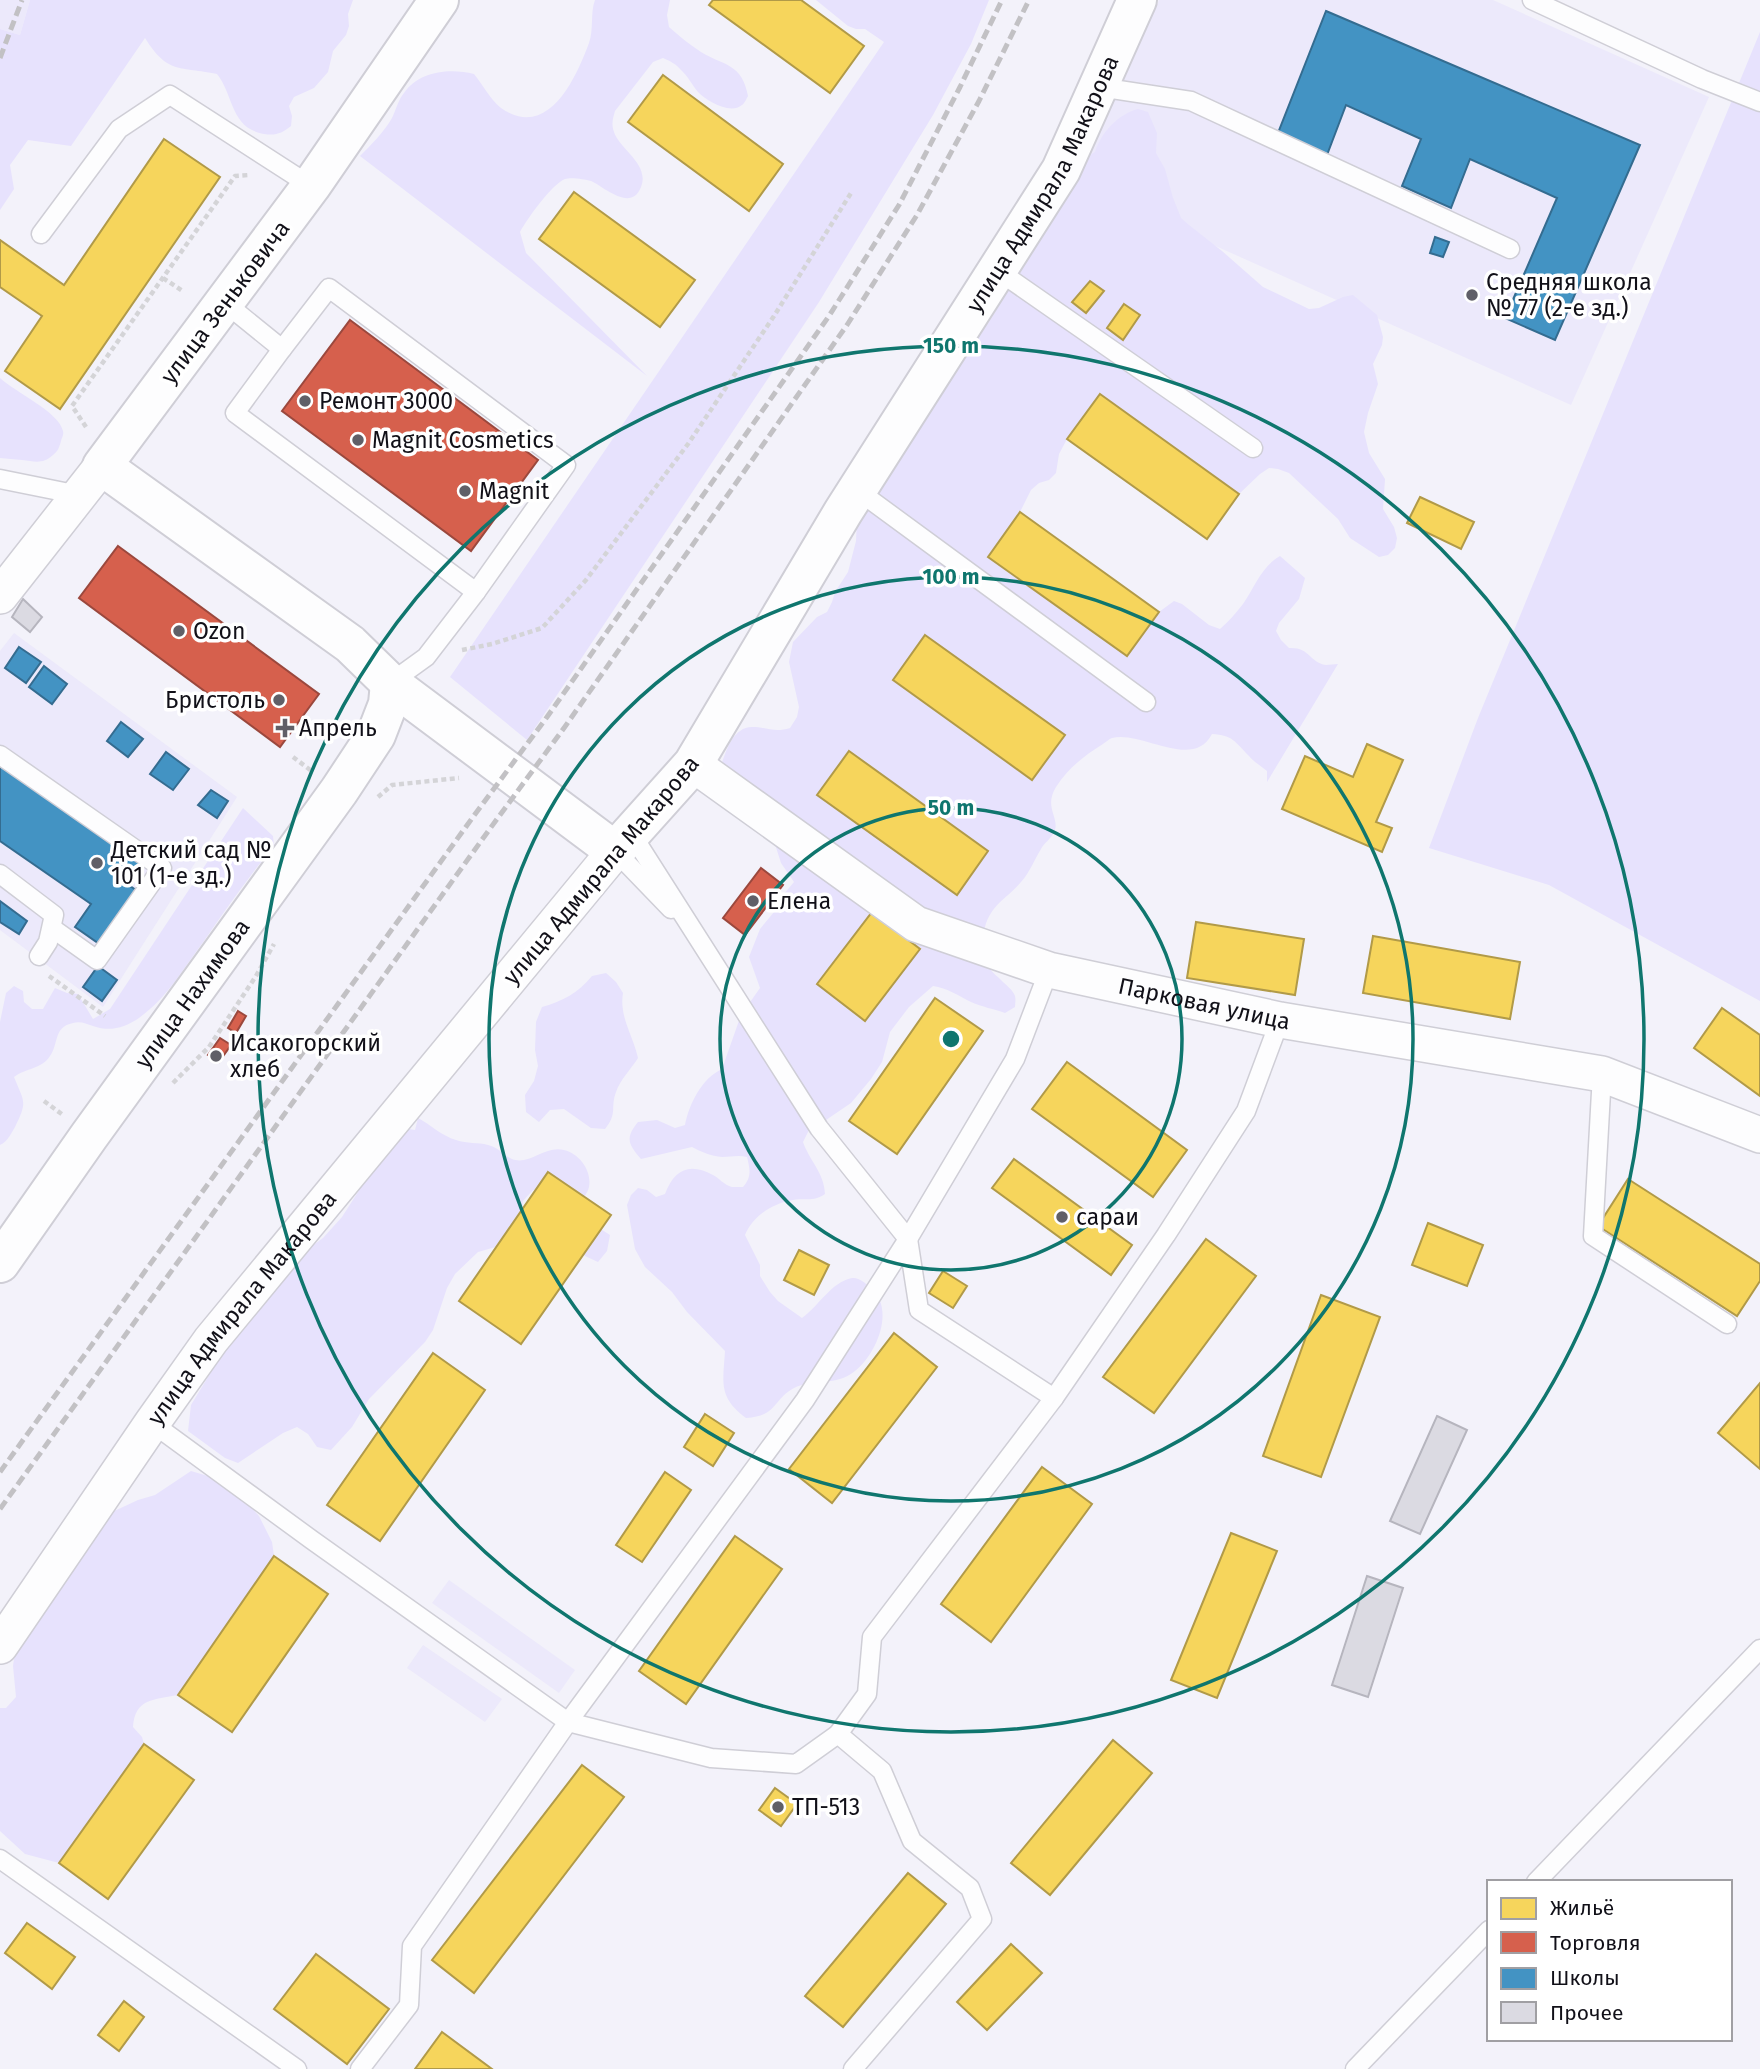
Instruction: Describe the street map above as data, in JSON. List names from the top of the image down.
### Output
{
  "streets": {
    "street": [
      "улица Адмирала Макарова",
      "улица Зеньковича",
      "улица Нахимова",
      "Парковая улица"
    ]
  },
  "crossings": [
    ["улица Адмирала Макарова", "Парковая улица"]
  ],
  "places": {
    "other": [
      "Средняя школа № 77 (2-е зд.)",
      "Ремонт 3000",
      "Magnit Cosmetics",
      "Magnit",
      "Ozon",
      "Бристоль",
      "Детский сад № 101 (1-е зд.)",
      "Елена",
      "Исакогорский хлеб",
      "сараи",
      "ТП-513"
    ],
    "health": ["Апрель"]
  },
  "legend": [
    "Жильё",
    "Торговля",
    "Школы",
    "Прочее"
  ],
  "rings": ["150 m", "100 m", "50 m"]
}
